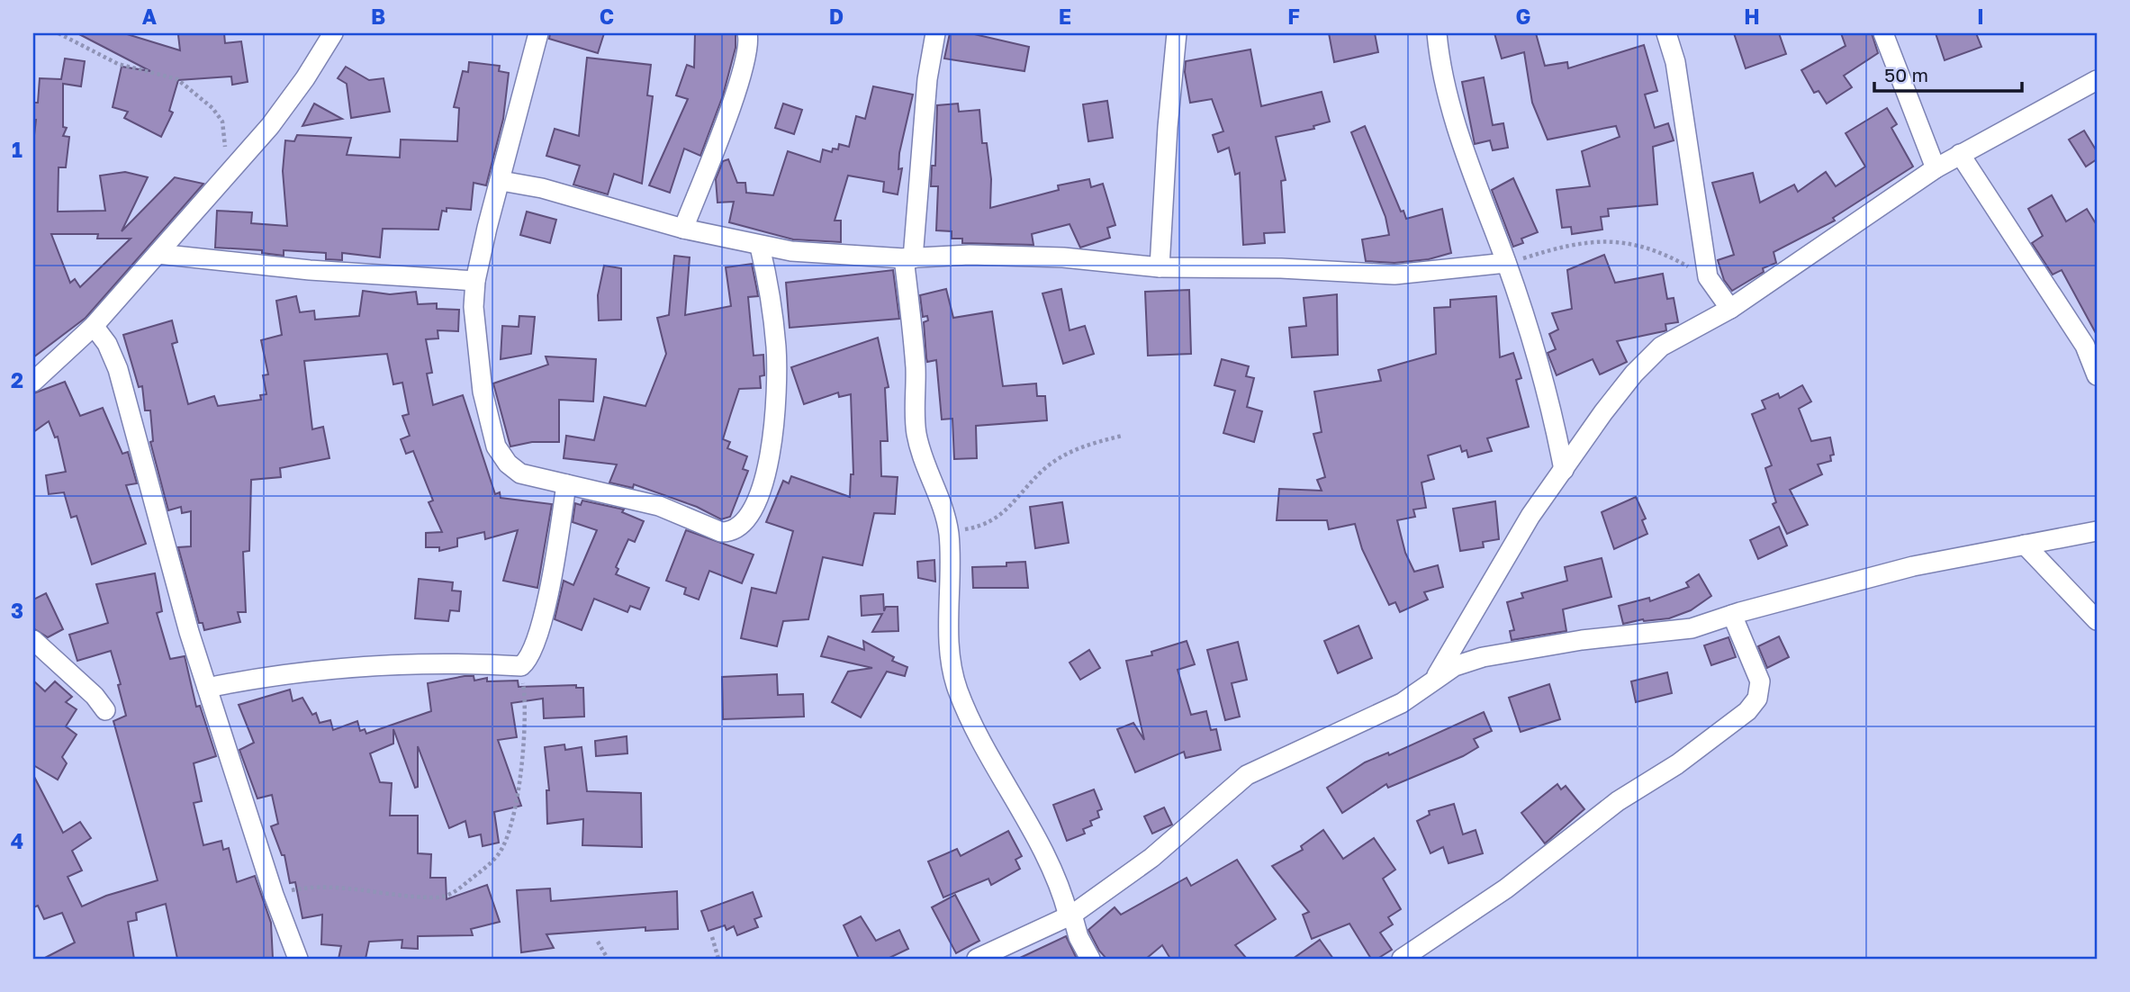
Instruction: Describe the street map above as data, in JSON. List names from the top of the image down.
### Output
{
  "scale_bar": "50 m",
  "grid": {
    "columns": [
      "A",
      "B",
      "C",
      "D",
      "E",
      "F",
      "G",
      "H",
      "I"
    ],
    "rows": [
      "1",
      "2",
      "3",
      "4"
    ]
  }
}
